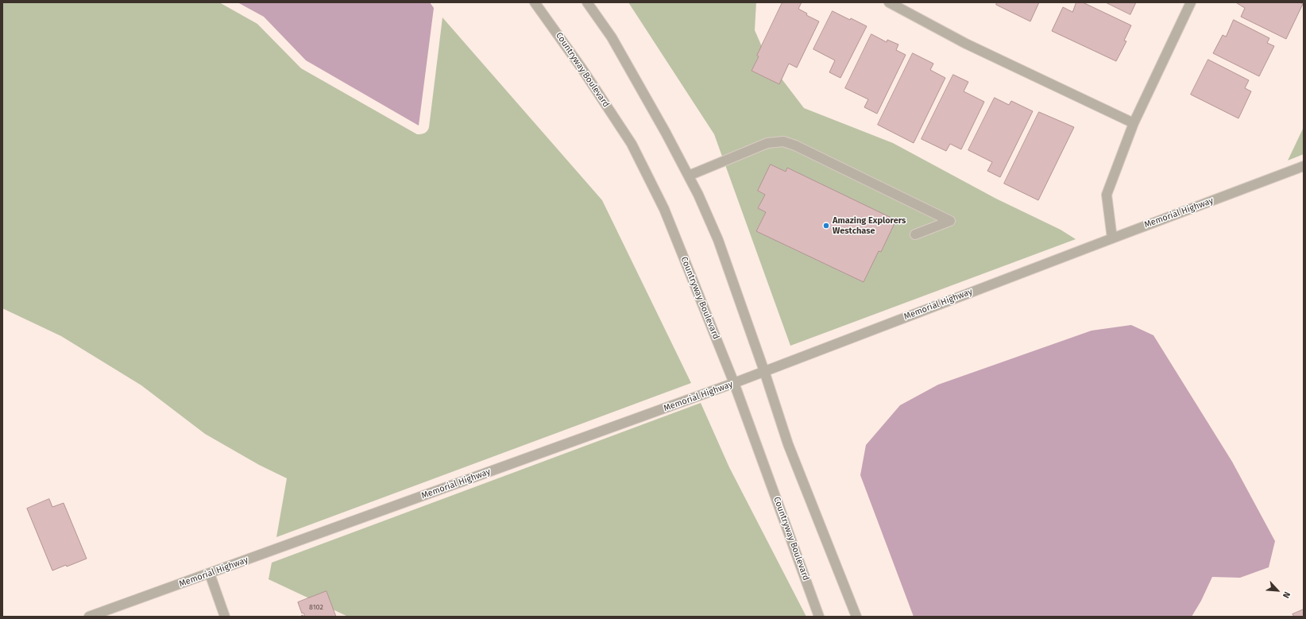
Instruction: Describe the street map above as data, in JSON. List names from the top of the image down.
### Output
{
  "streets": {
    "street": ["Countryway Boulevard", "Memorial Highway"]
  },
  "crossings": [
    ["Countryway Boulevard", "Memorial Highway"]
  ],
  "places": ["Amazing Explorers Westchase"],
  "house_numbers": ["8102"],
  "north": "bottom right"
}
